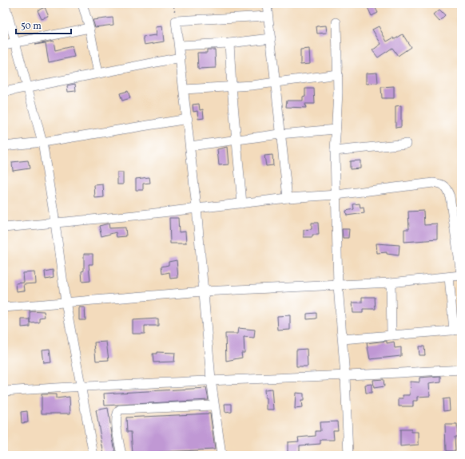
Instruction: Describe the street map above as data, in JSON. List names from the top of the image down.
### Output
{
  "scale_bar": "50 m"
}
